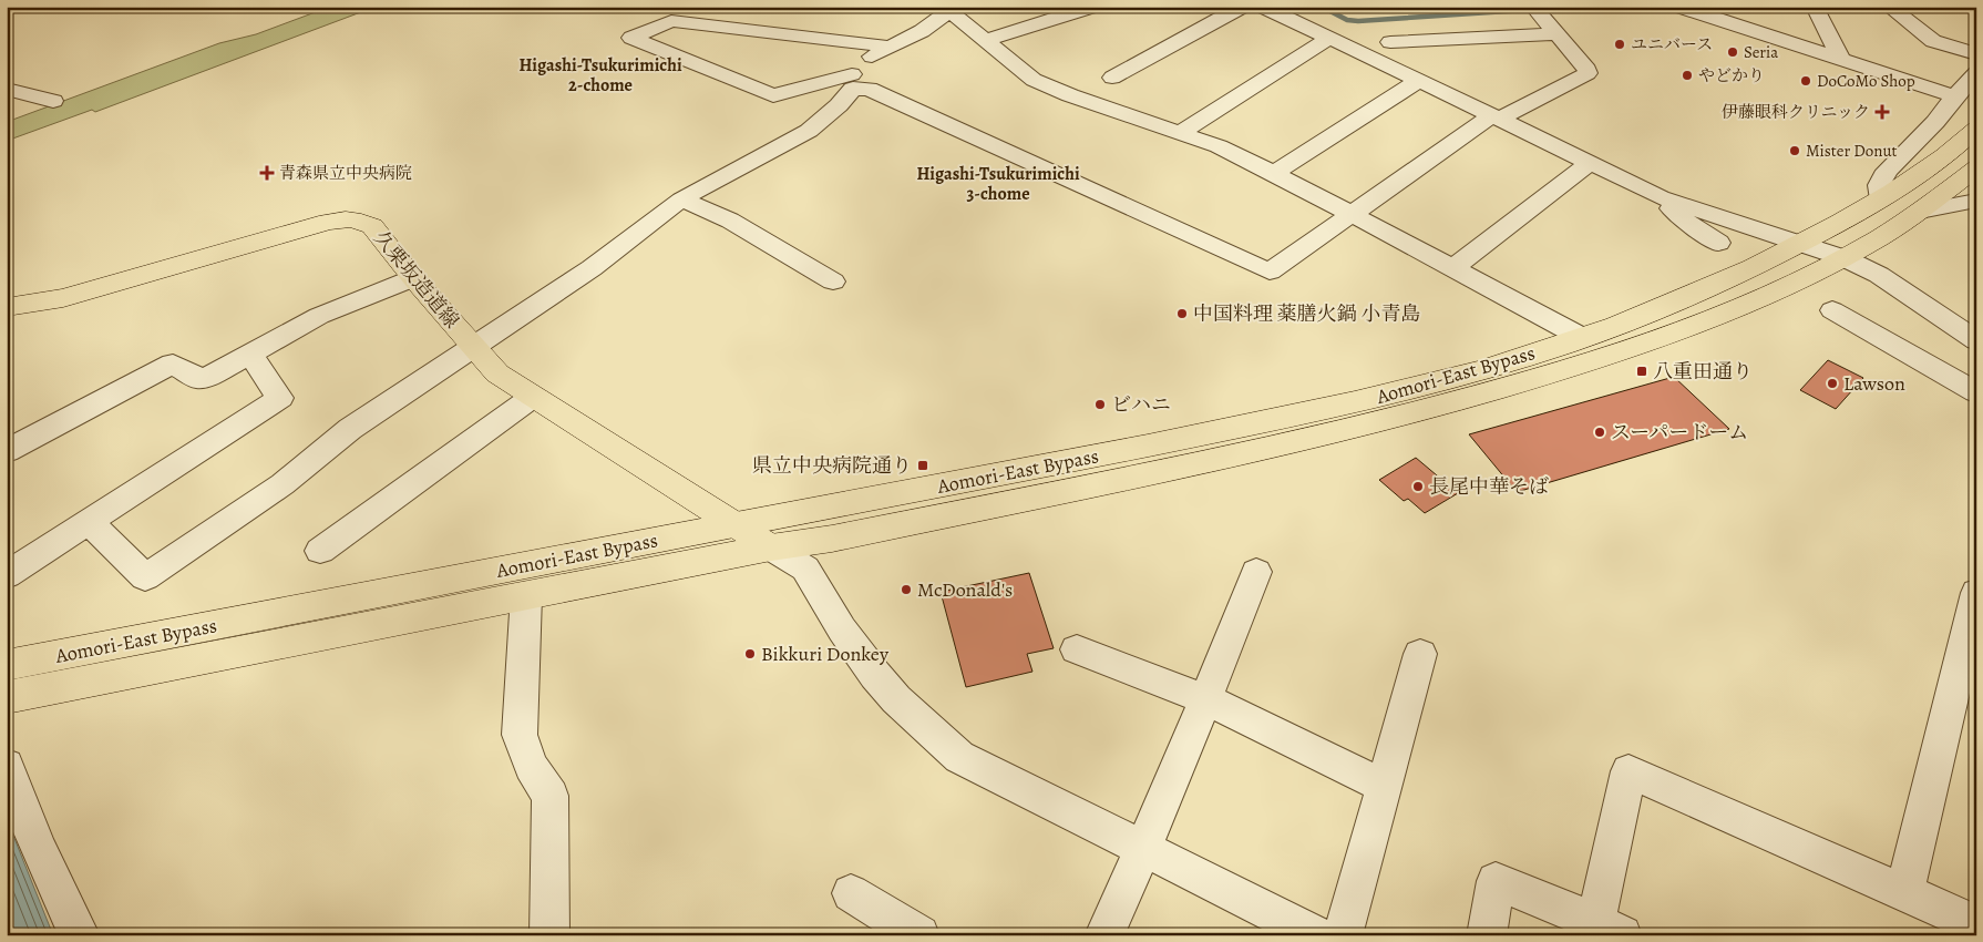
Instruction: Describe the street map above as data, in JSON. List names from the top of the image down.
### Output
{
  "streets": {
    "main road": ["久栗坂造道線", "Aomori-East Bypass"]
  },
  "crossings": [
    ["久栗坂造道線", "Aomori-East Bypass"]
  ],
  "districts": ["Higashi-Tsukurimichi 2-chome", "Higashi-Tsukurimichi 3-chome"],
  "places": {
    "other": [
      "ユニバース",
      "Seria",
      "やどかり",
      "DoCoMo Shop",
      "Mister Donut",
      "中国料理 薬膳火鍋 小青島",
      "Lawson",
      "ビハニ",
      "スーパードーム",
      "長尾中華そば",
      "McDonald's",
      "Bikkuri Donkey"
    ],
    "health": ["伊藤眼科クリニック", "青森県立中央病院"],
    "transit": ["八重田通り", "県立中央病院通り"]
  }
}
